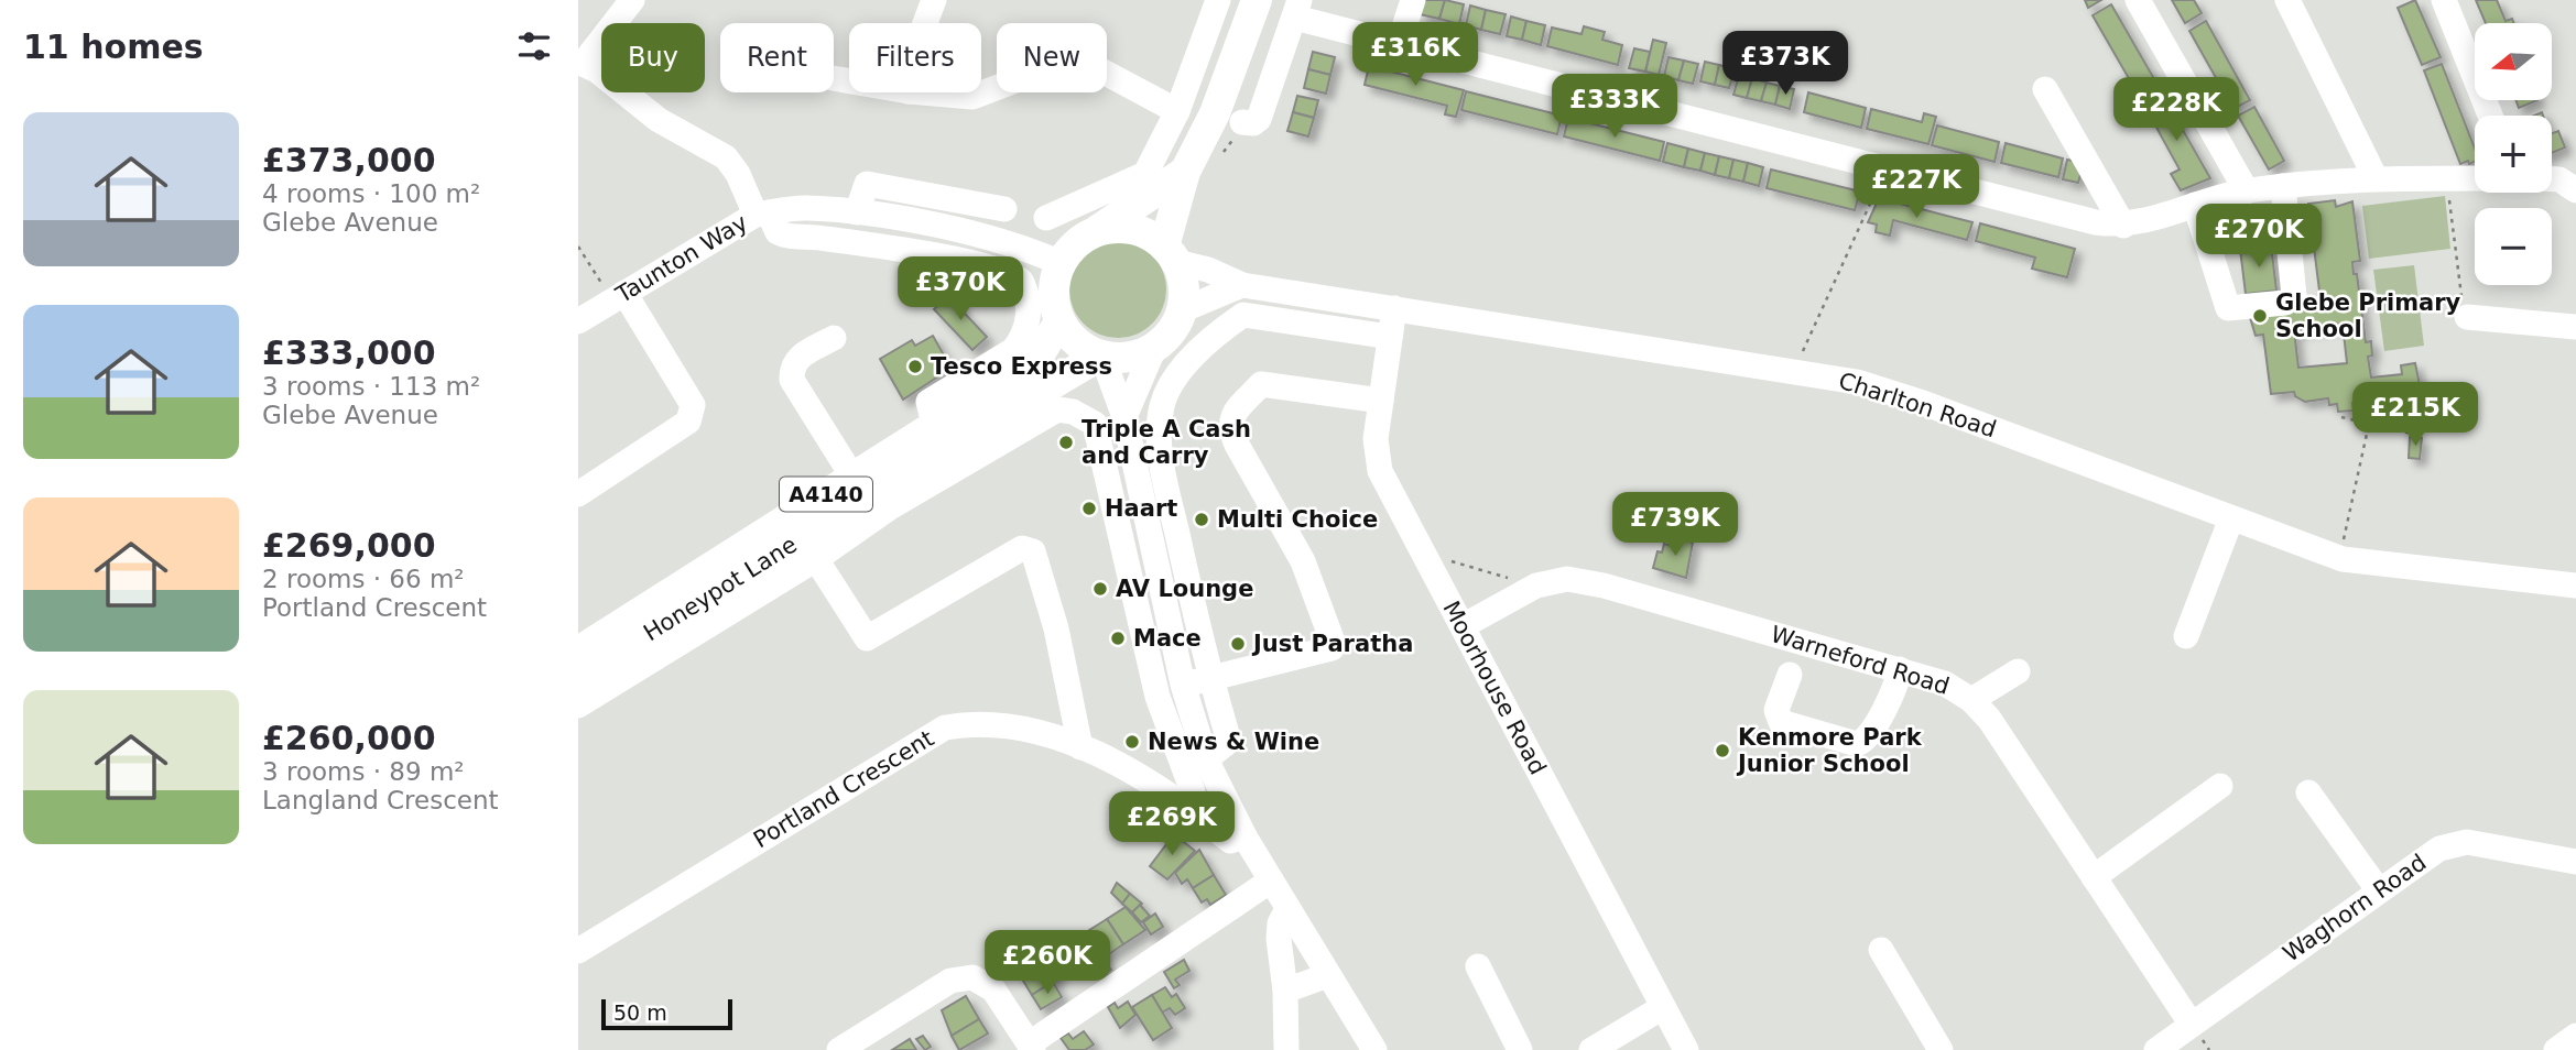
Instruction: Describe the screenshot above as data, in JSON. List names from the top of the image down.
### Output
{
  "streets": {
    "main road": ["A4140", "Honeypot Lane"],
    "street": [
      "Taunton Way",
      "Charlton Road",
      "Warneford Road",
      "Moorhouse Road",
      "Portland Crescent",
      "Waghorn Road"
    ]
  },
  "crossings": [
    ["Taunton Way", "Charlton Road"],
    ["Taunton Way", "Honeypot Lane"],
    ["Charlton Road", "Honeypot Lane"],
    ["Charlton Road", "Moorhouse Road"],
    ["Warneford Road", "Moorhouse Road"],
    ["Warneford Road", "Waghorn Road"]
  ],
  "places": [
    "Glebe Primary School",
    "Tesco Express",
    "Triple A Cash and Carry",
    "Haart",
    "Multi Choice",
    "AV Lounge",
    "Mace",
    "Just Paratha",
    "News & Wine",
    "Kenmore Park Junior School"
  ],
  "scale_bar": "50 m",
  "north": "left",
  "page": {
    "heading": "11 homes",
    "price": [
      "£316K",
      "£373K",
      "£333K",
      "£228K",
      "£227K",
      "£270K",
      "£370K",
      "£215K",
      "£739K",
      "£269K",
      "£260K"
    ],
    "map_buttons": ["+", "−"],
    "chip": [
      "Buy",
      "Rent",
      "Filters",
      "New"
    ],
    "list": [
      {
        "name": "£373,000",
        "note": "4 rooms · 100 m² · Glebe Avenue"
      },
      {
        "name": "£333,000",
        "note": "3 rooms · 113 m² · Glebe Avenue"
      },
      {
        "name": "£269,000",
        "note": "2 rooms · 66 m² · Portland Crescent"
      },
      {
        "name": "£260,000",
        "note": "3 rooms · 89 m² · Langland Crescent"
      }
    ],
    "scale": "50 m"
  }
}
